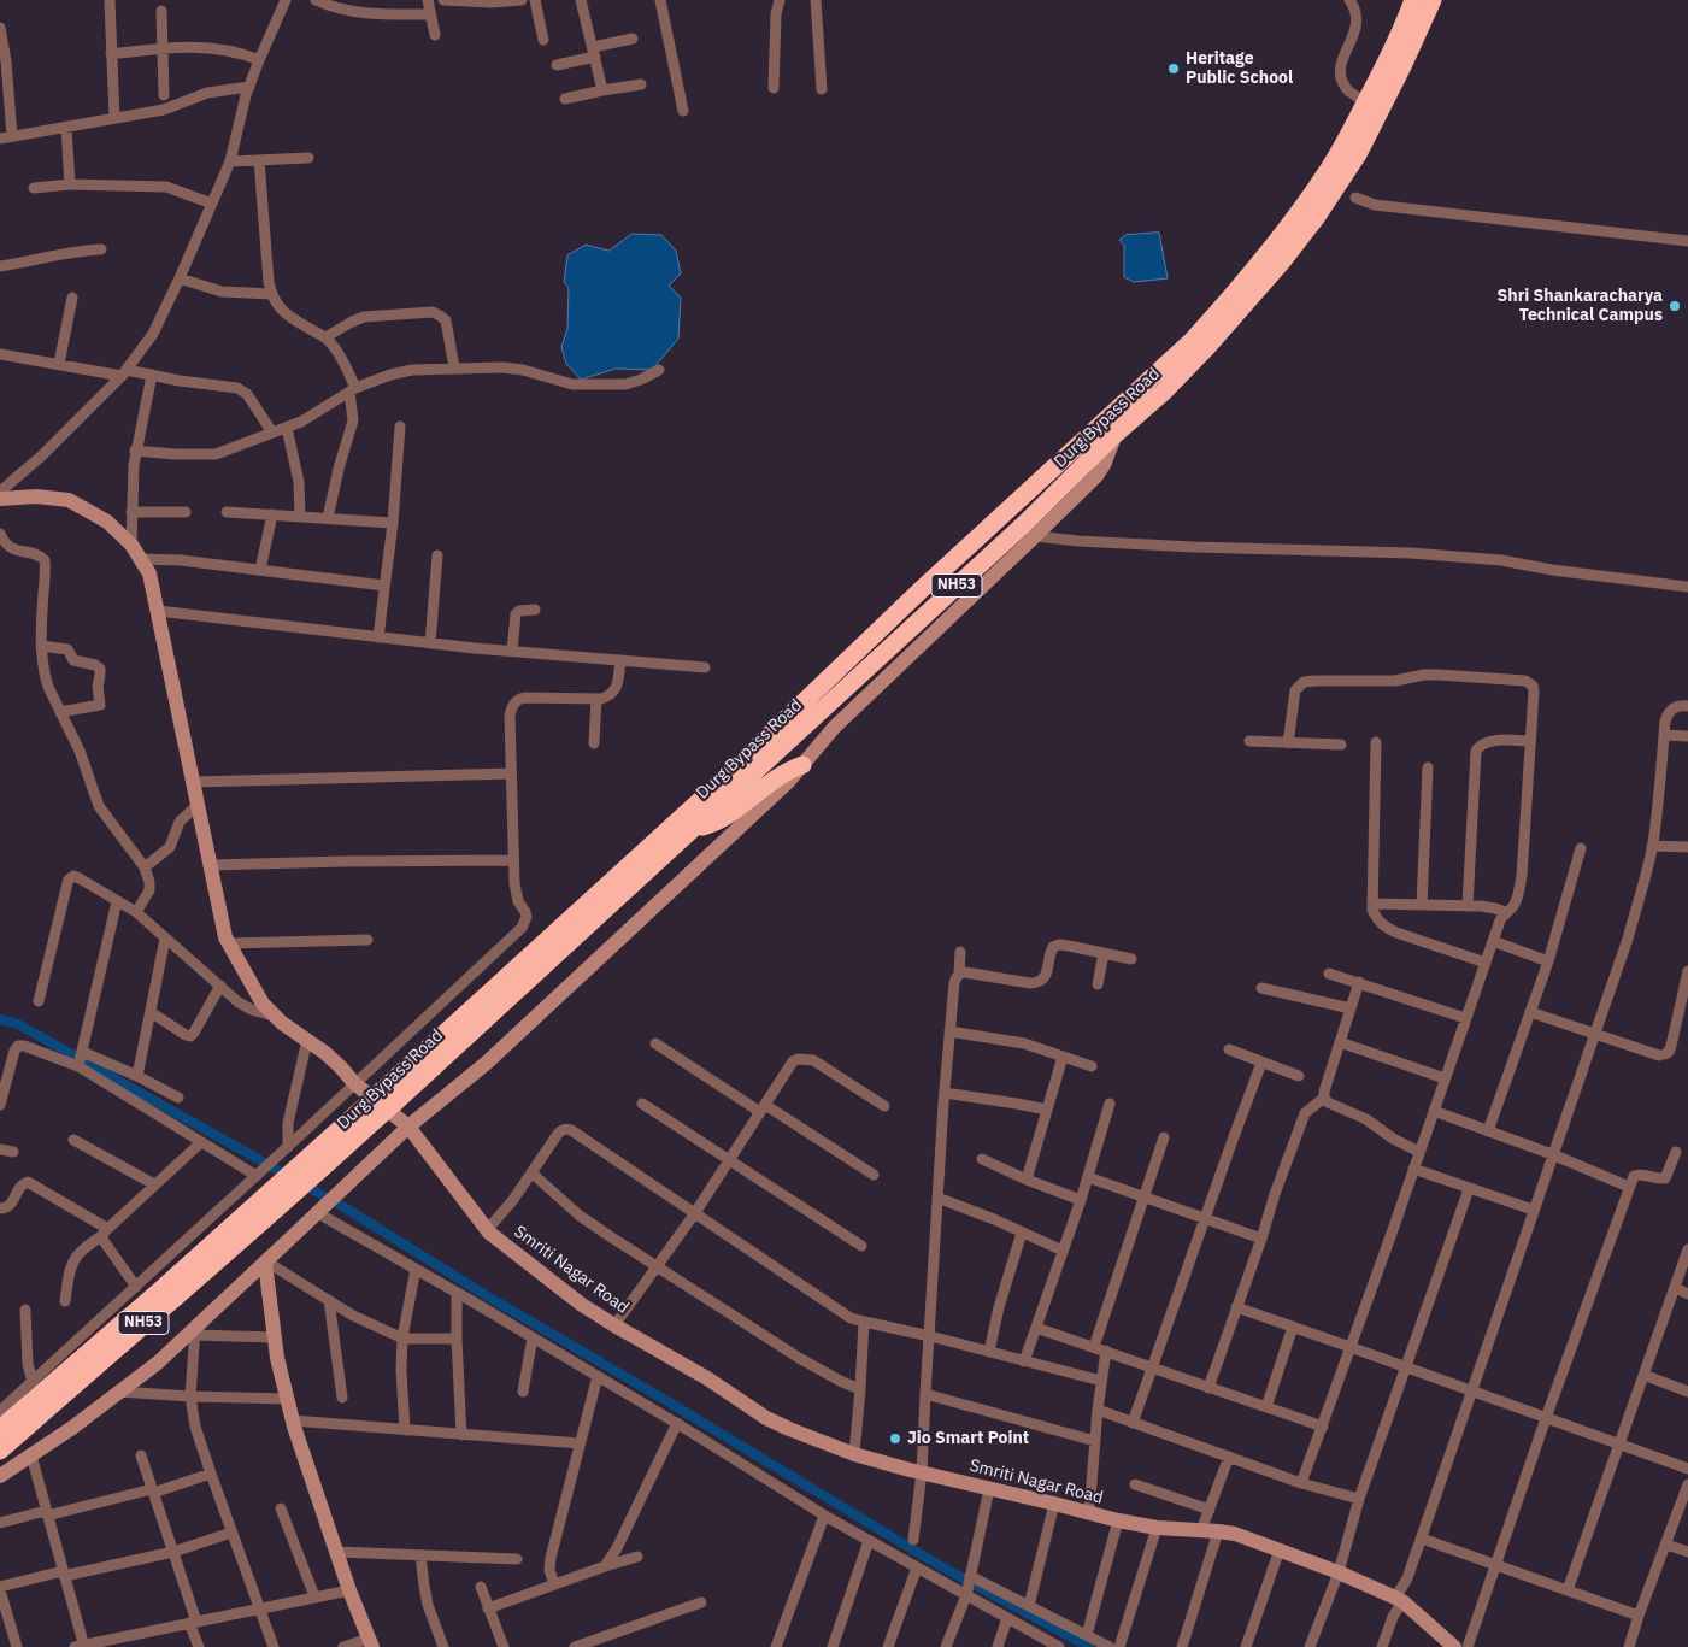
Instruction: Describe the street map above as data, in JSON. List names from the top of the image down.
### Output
{
  "streets": {
    "highway": ["Durg Bypass Road", "NH53"],
    "main road": ["Smriti Nagar Road"]
  },
  "places": ["Heritage Public School", "Shri Shankaracharya Technical Campus", "Jio Smart Point"]
}
